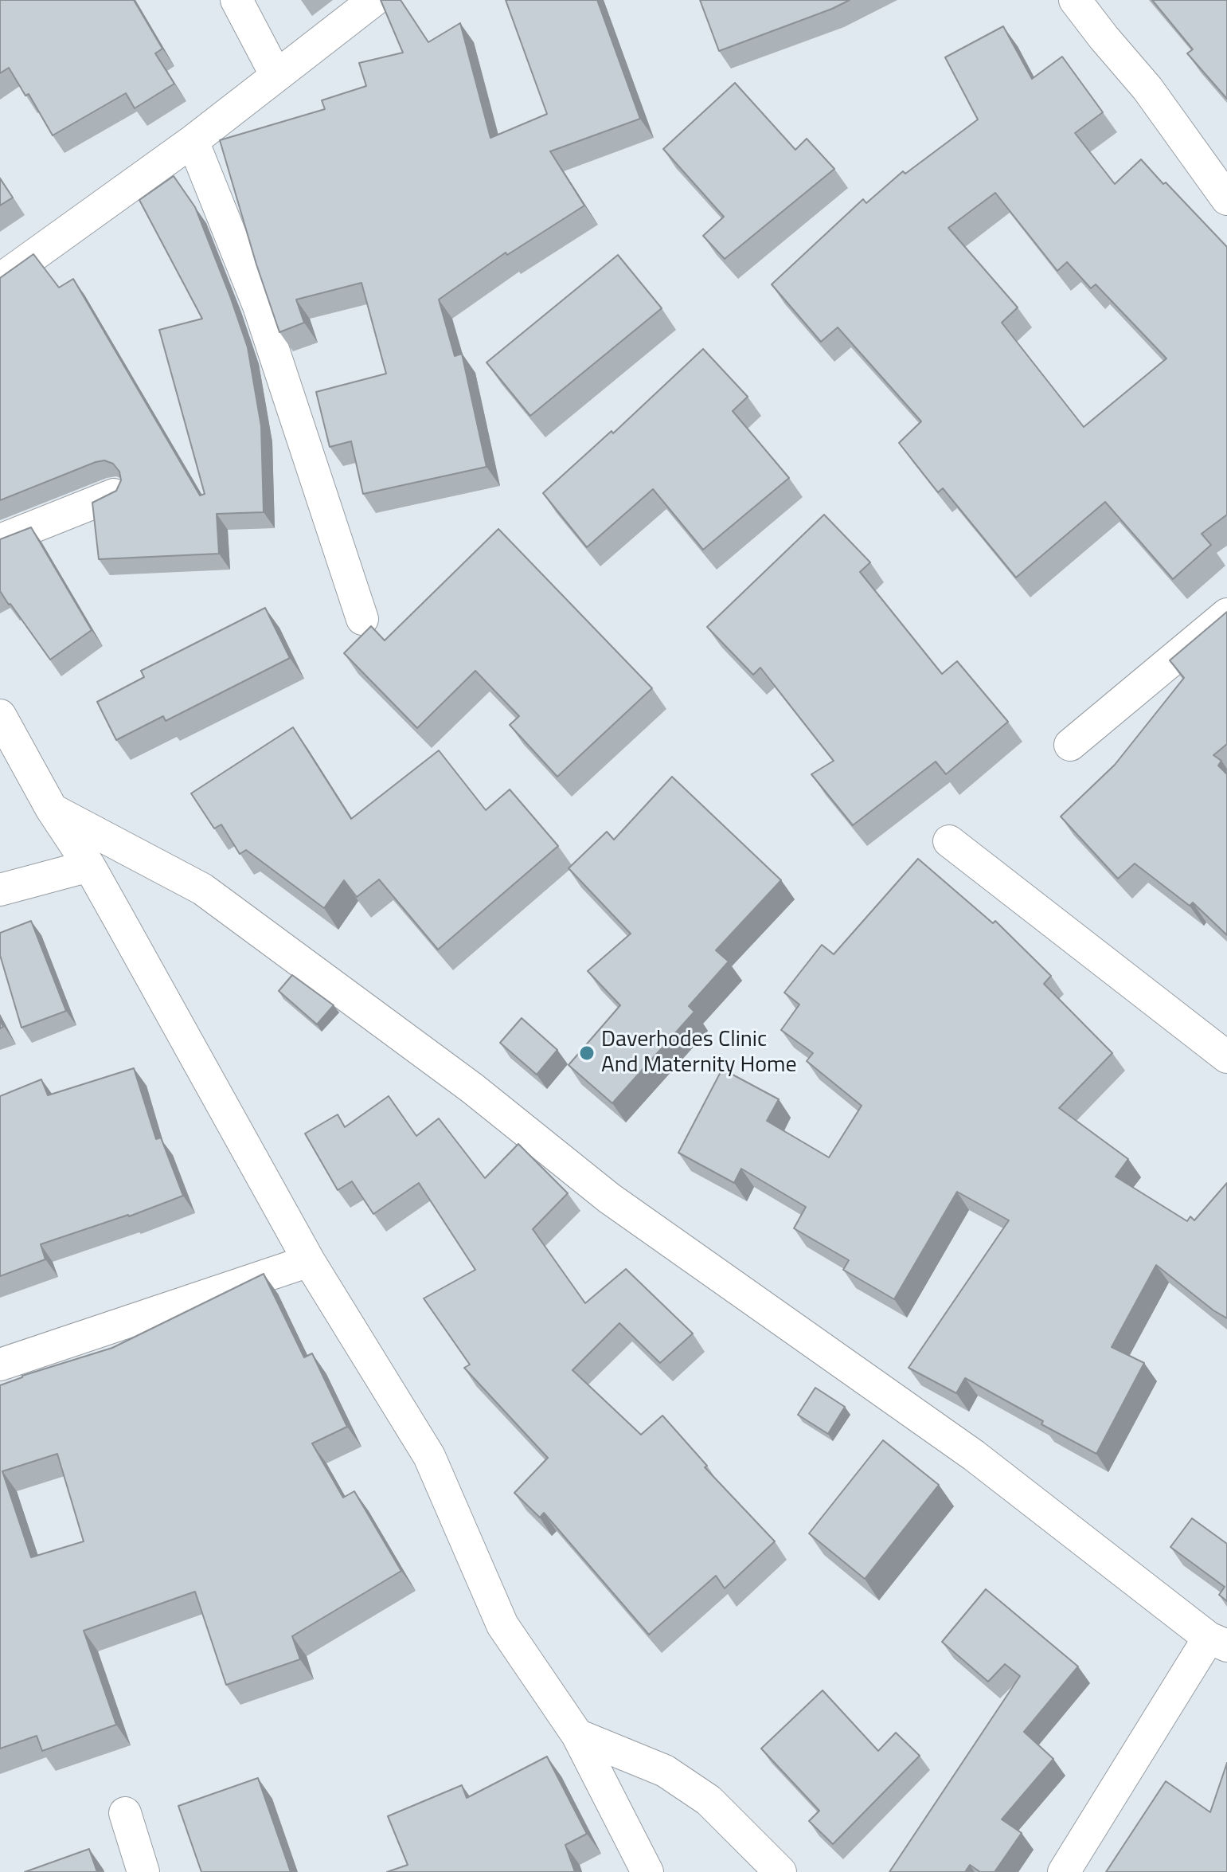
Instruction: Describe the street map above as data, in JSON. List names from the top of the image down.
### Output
{
  "places": ["Daverhodes Clinic And Maternity Home"]
}
